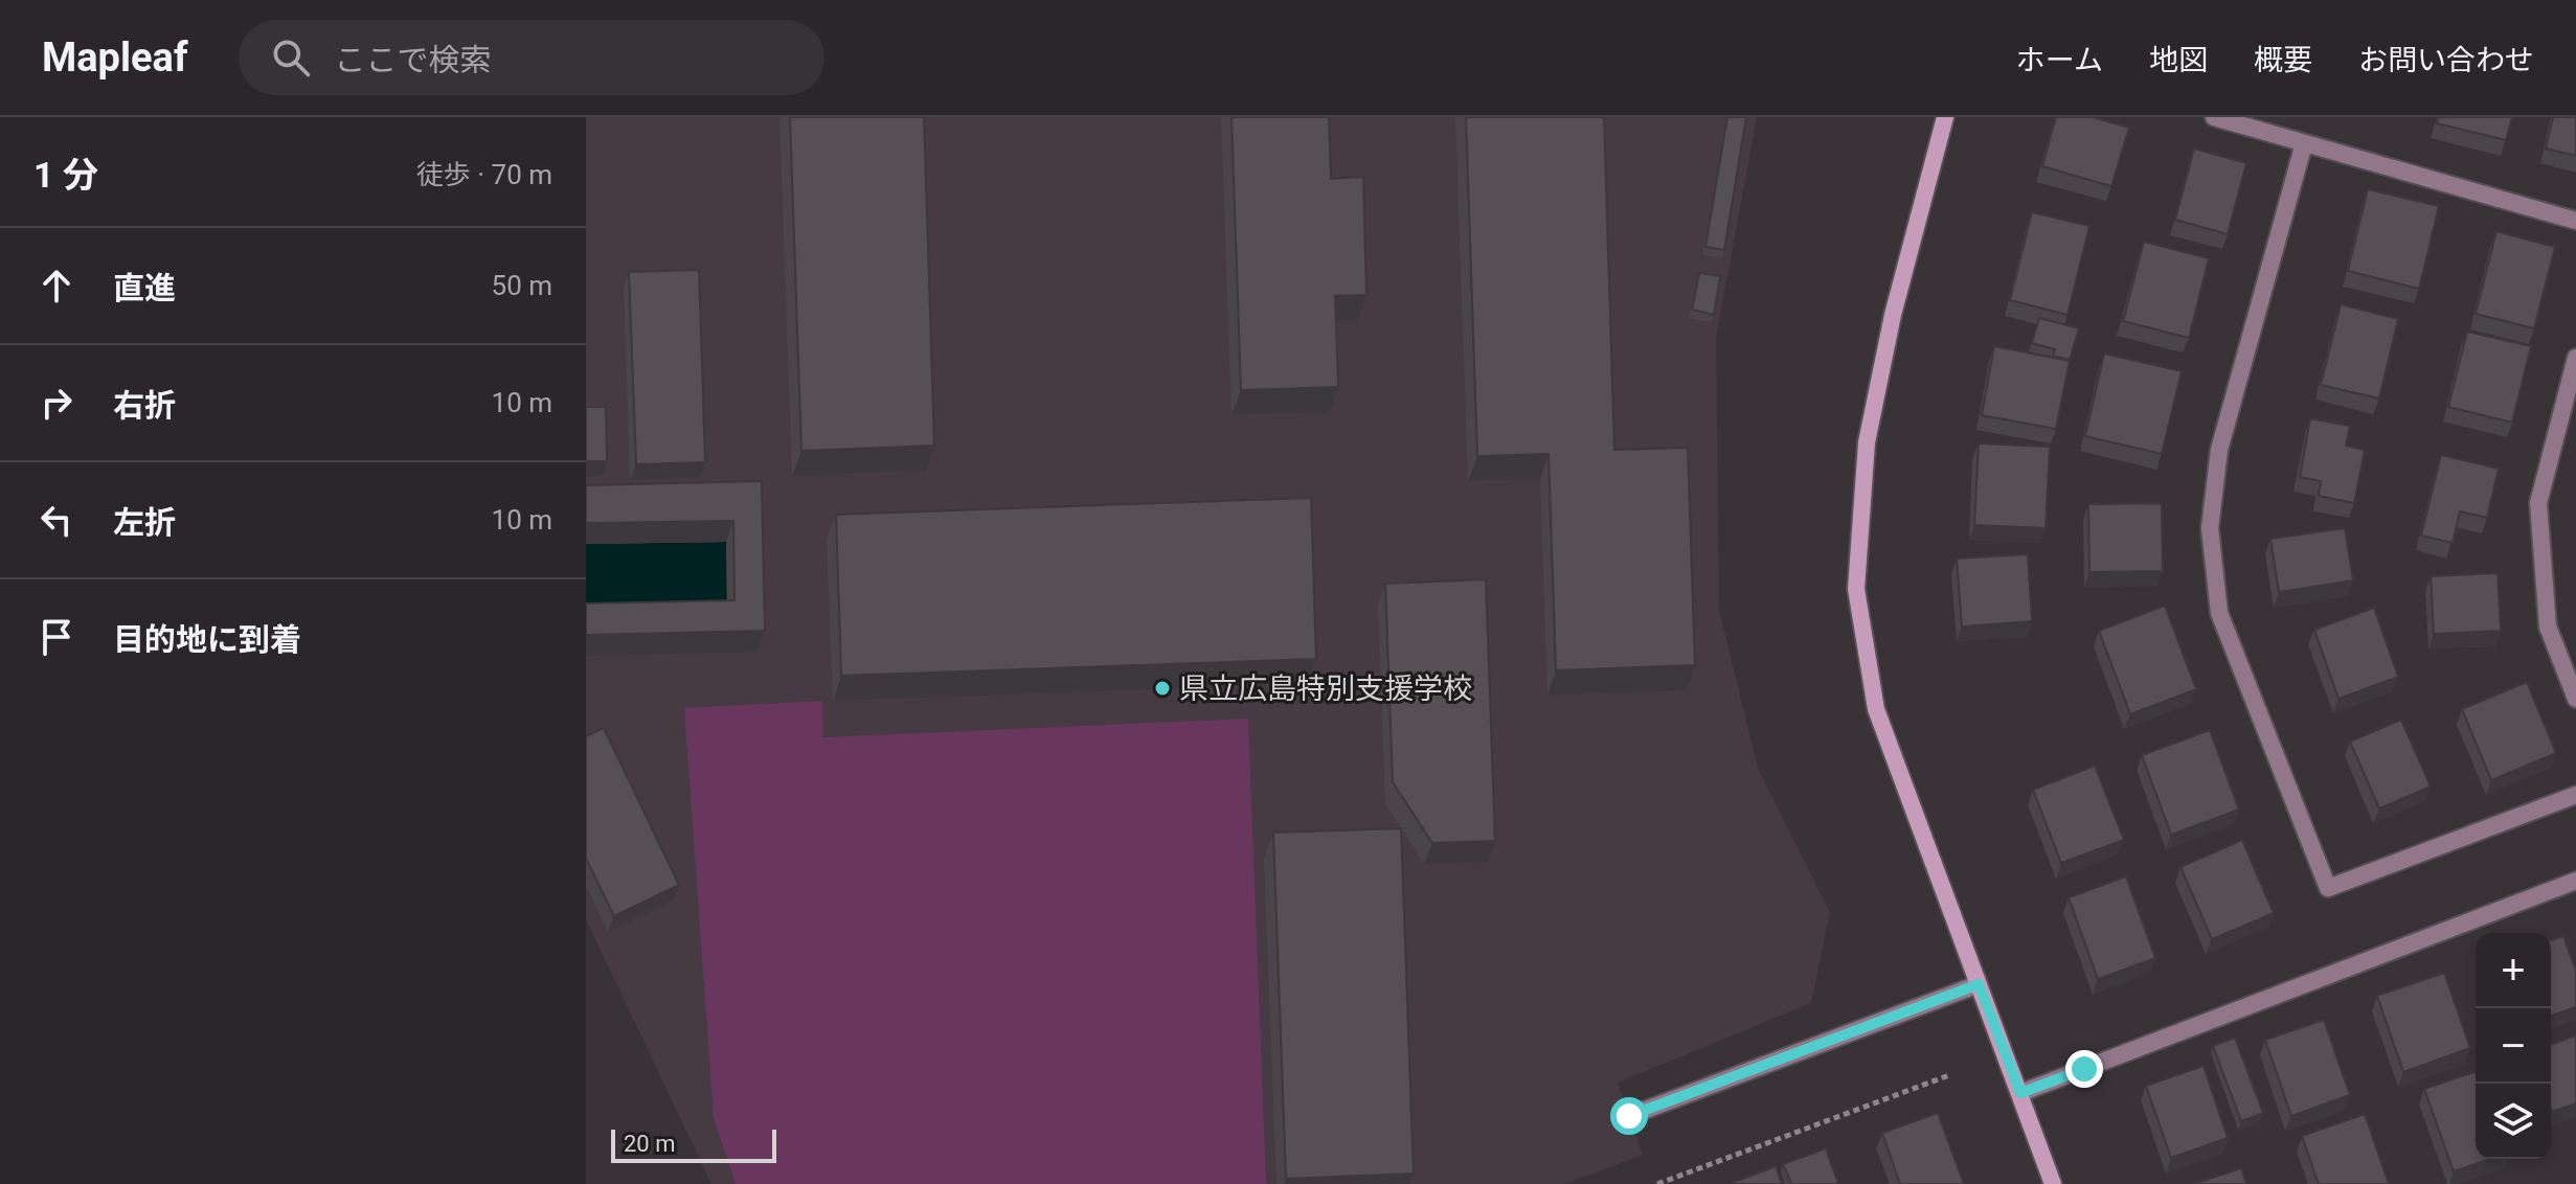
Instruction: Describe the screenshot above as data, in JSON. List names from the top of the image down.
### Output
{
  "places": ["県立広島特別支援学校"],
  "scale_bar": "20 m",
  "page": {
    "header": "Mapleaf",
    "search": "ここで検索",
    "nav": [
      "ホーム",
      "地図",
      "概要",
      "お問い合わせ"
    ],
    "heading": ["1 分", "徒歩 · 70 m"],
    "list": [
      ["直進", "50 m"],
      ["右折", "10 m"],
      ["左折", "10 m"],
      "目的地に到着"
    ],
    "map_buttons": ["+", "−"],
    "scale": "20 m"
  }
}
